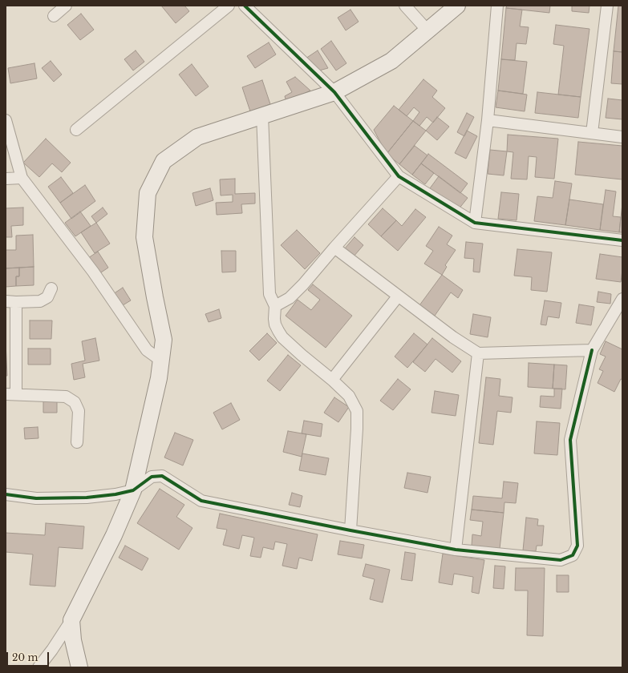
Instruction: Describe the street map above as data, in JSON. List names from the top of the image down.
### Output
{
  "scale_bar": "20 m"
}
